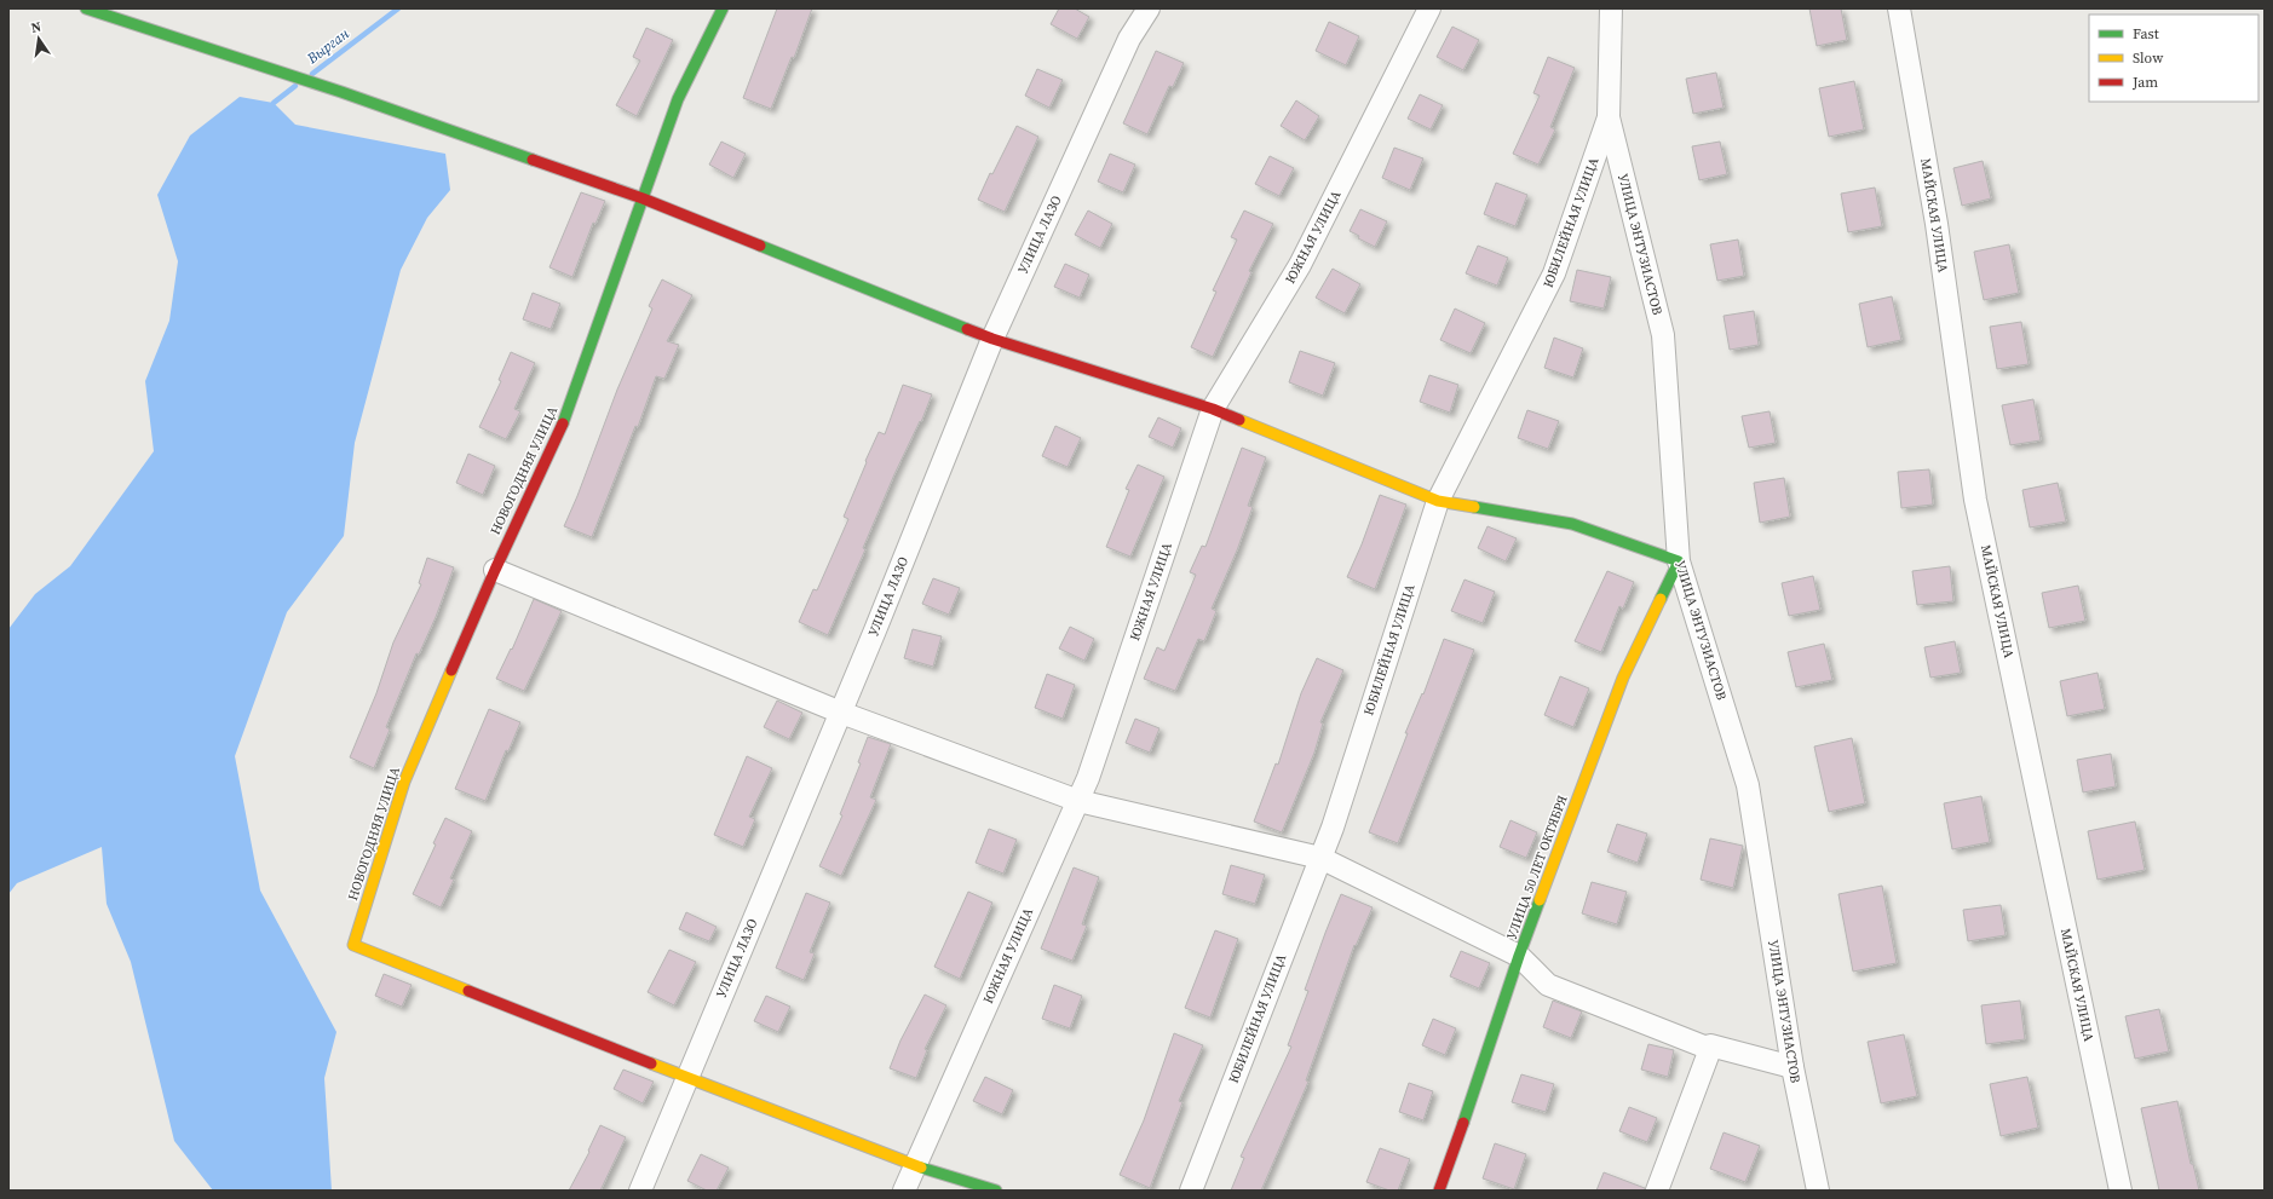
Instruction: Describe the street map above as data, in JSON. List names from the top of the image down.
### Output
{
  "streets": {
    "street": [
      "МАЙСКАЯ УЛИЦА",
      "ЮБИЛЕЙНАЯ УЛИЦА",
      "УЛИЦА ЛАЗО",
      "ЮЖНАЯ УЛИЦА",
      "УЛИЦА ЭНТУЗИАСТОВ",
      "НОВОГОДНЯЯ УЛИЦА",
      "УЛИЦА 50 ЛЕТ ОКТЯБРЯ"
    ]
  },
  "crossings": [
    ["ЮБИЛЕЙНАЯ УЛИЦА", "УЛИЦА ЭНТУЗИАСТОВ"],
    ["УЛИЦА ЛАЗО", "НОВОГОДНЯЯ УЛИЦА"],
    ["УЛИЦА ЭНТУЗИАСТОВ", "УЛИЦА 50 ЛЕТ ОКТЯБРЯ"]
  ],
  "water": ["Вырган"],
  "legend": ["Fast", "Slow", "Jam"],
  "north": "top"
}
